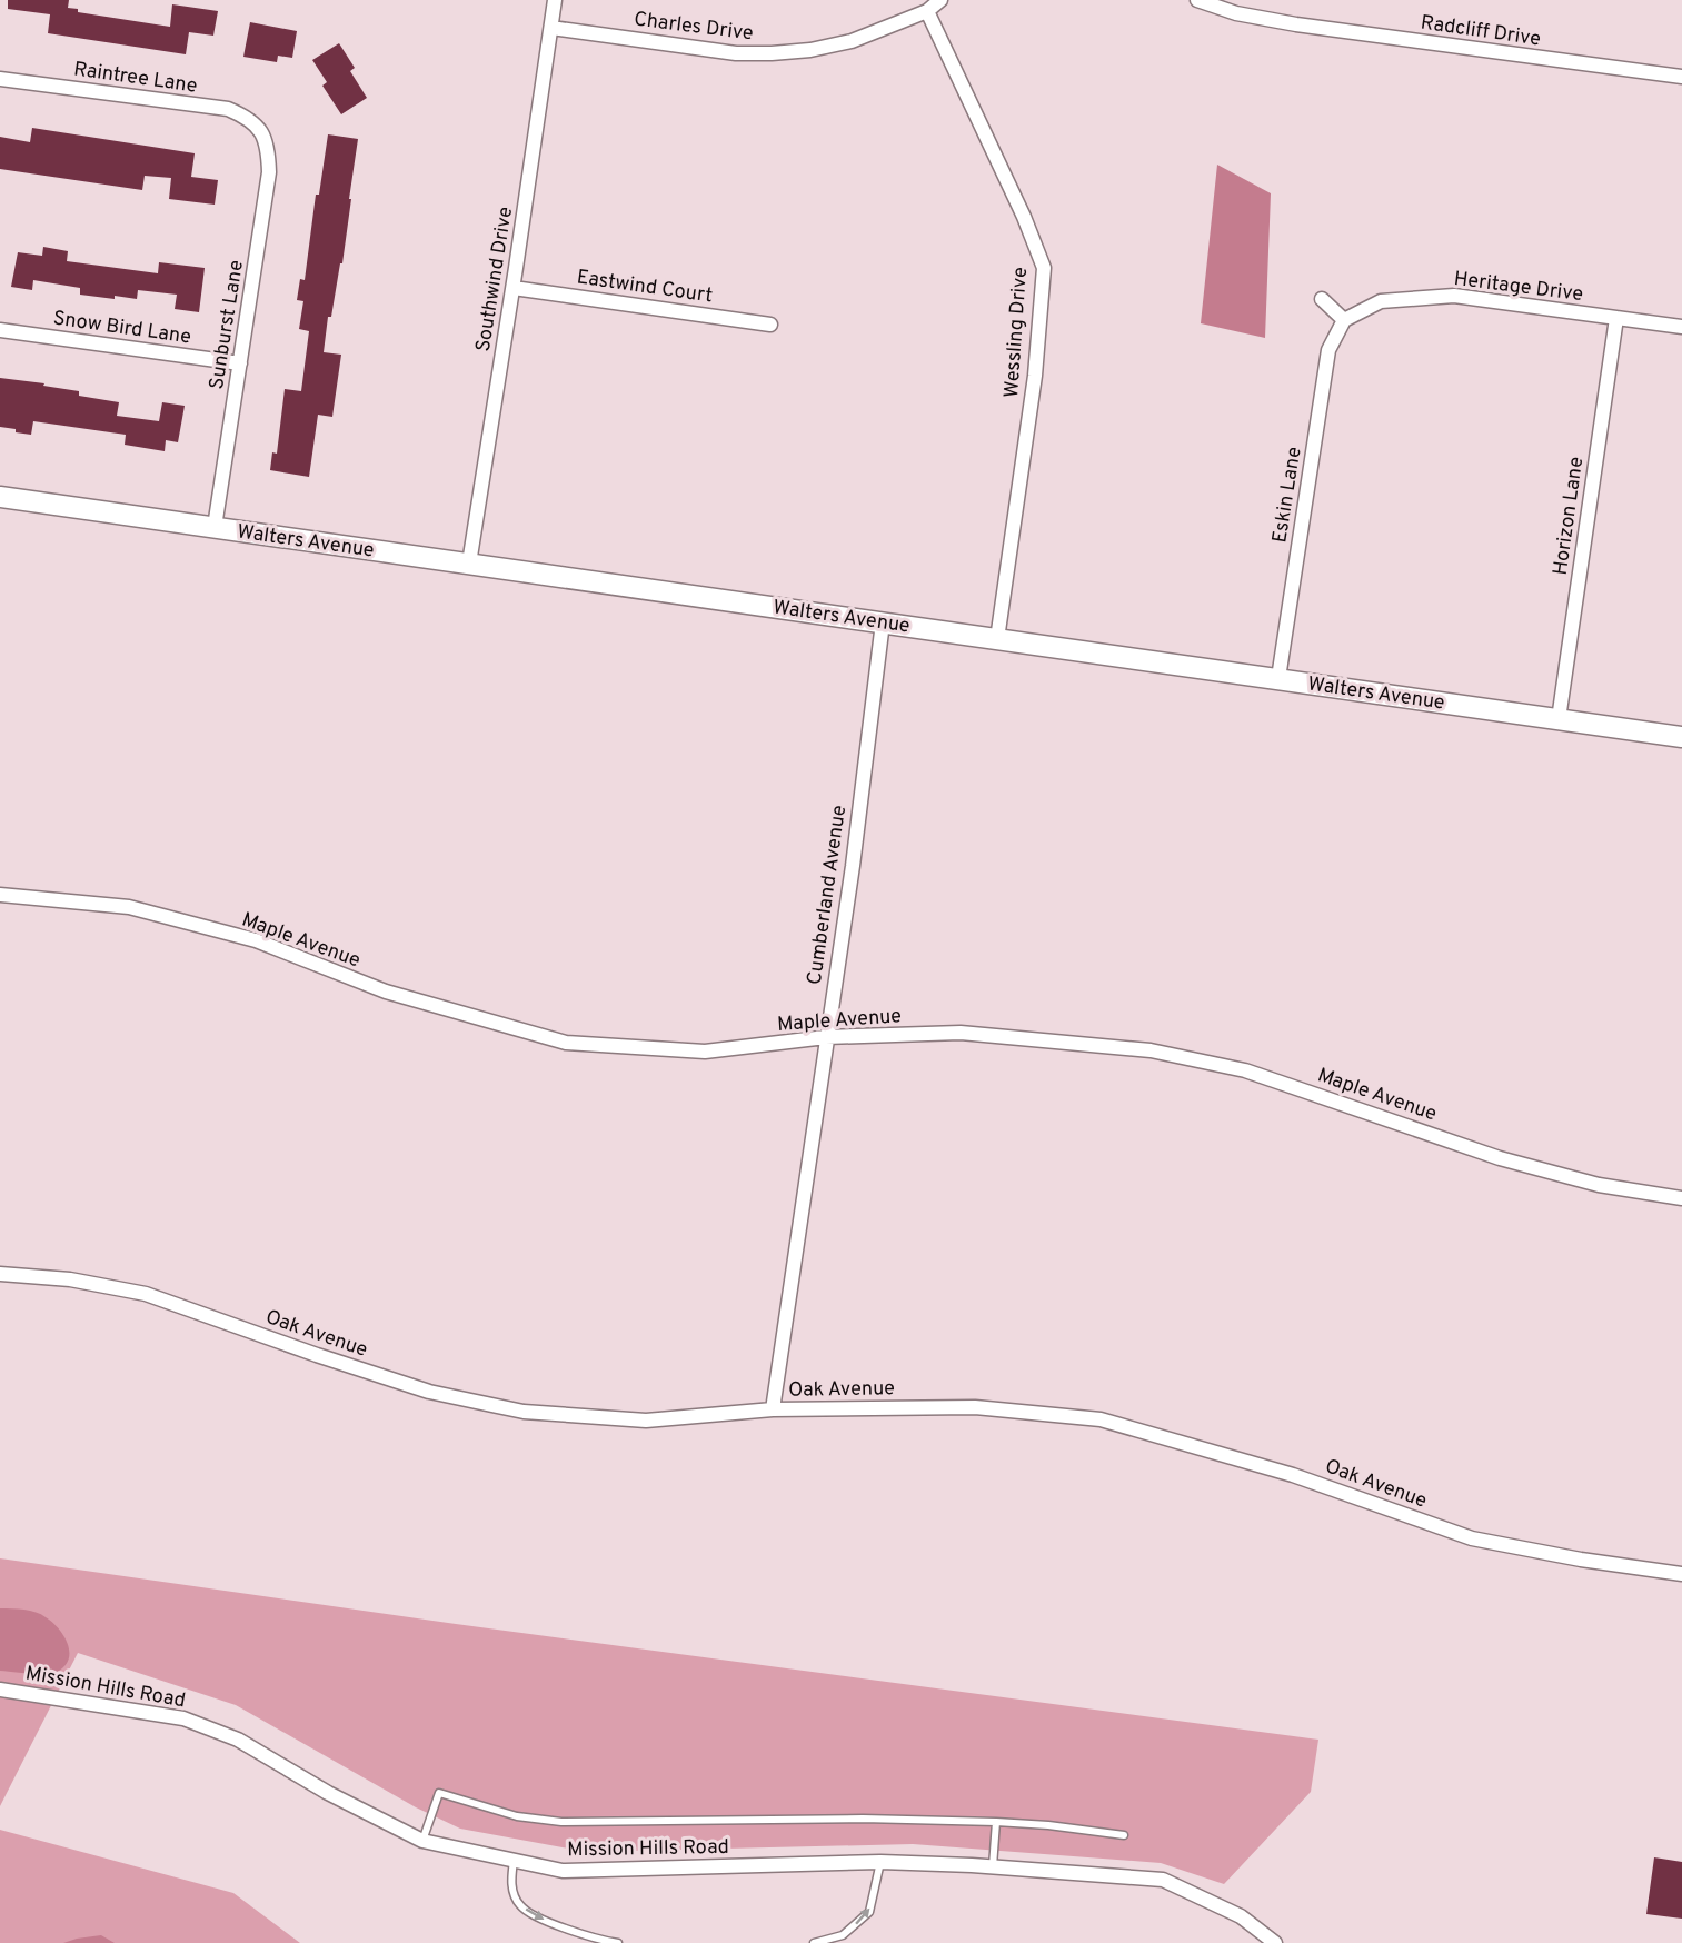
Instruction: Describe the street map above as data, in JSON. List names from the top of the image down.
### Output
{
  "streets": {
    "main road": ["Walters Avenue"],
    "street": [
      "Charles Drive",
      "Radcliff Drive",
      "Raintree Lane",
      "Southwind Drive",
      "Eastwind Court",
      "Heritage Drive",
      "Sunburst Lane",
      "Snow Bird Lane",
      "Wessling Drive",
      "Eskin Lane",
      "Horizon Lane",
      "Cumberland Avenue",
      "Maple Avenue",
      "Oak Avenue",
      "Mission Hills Road"
    ]
  },
  "crossings": [
    ["Charles Drive", "Southwind Drive"],
    ["Charles Drive", "Wessling Drive"],
    ["Raintree Lane", "Sunburst Lane"],
    ["Southwind Drive", "Eastwind Court"],
    ["Southwind Drive", "Walters Avenue"],
    ["Heritage Drive", "Eskin Lane"],
    ["Heritage Drive", "Horizon Lane"],
    ["Sunburst Lane", "Snow Bird Lane"],
    ["Sunburst Lane", "Walters Avenue"],
    ["Wessling Drive", "Walters Avenue"],
    ["Eskin Lane", "Walters Avenue"],
    ["Horizon Lane", "Walters Avenue"],
    ["Walters Avenue", "Cumberland Avenue"],
    ["Cumberland Avenue", "Maple Avenue"],
    ["Cumberland Avenue", "Oak Avenue"]
  ]
}
